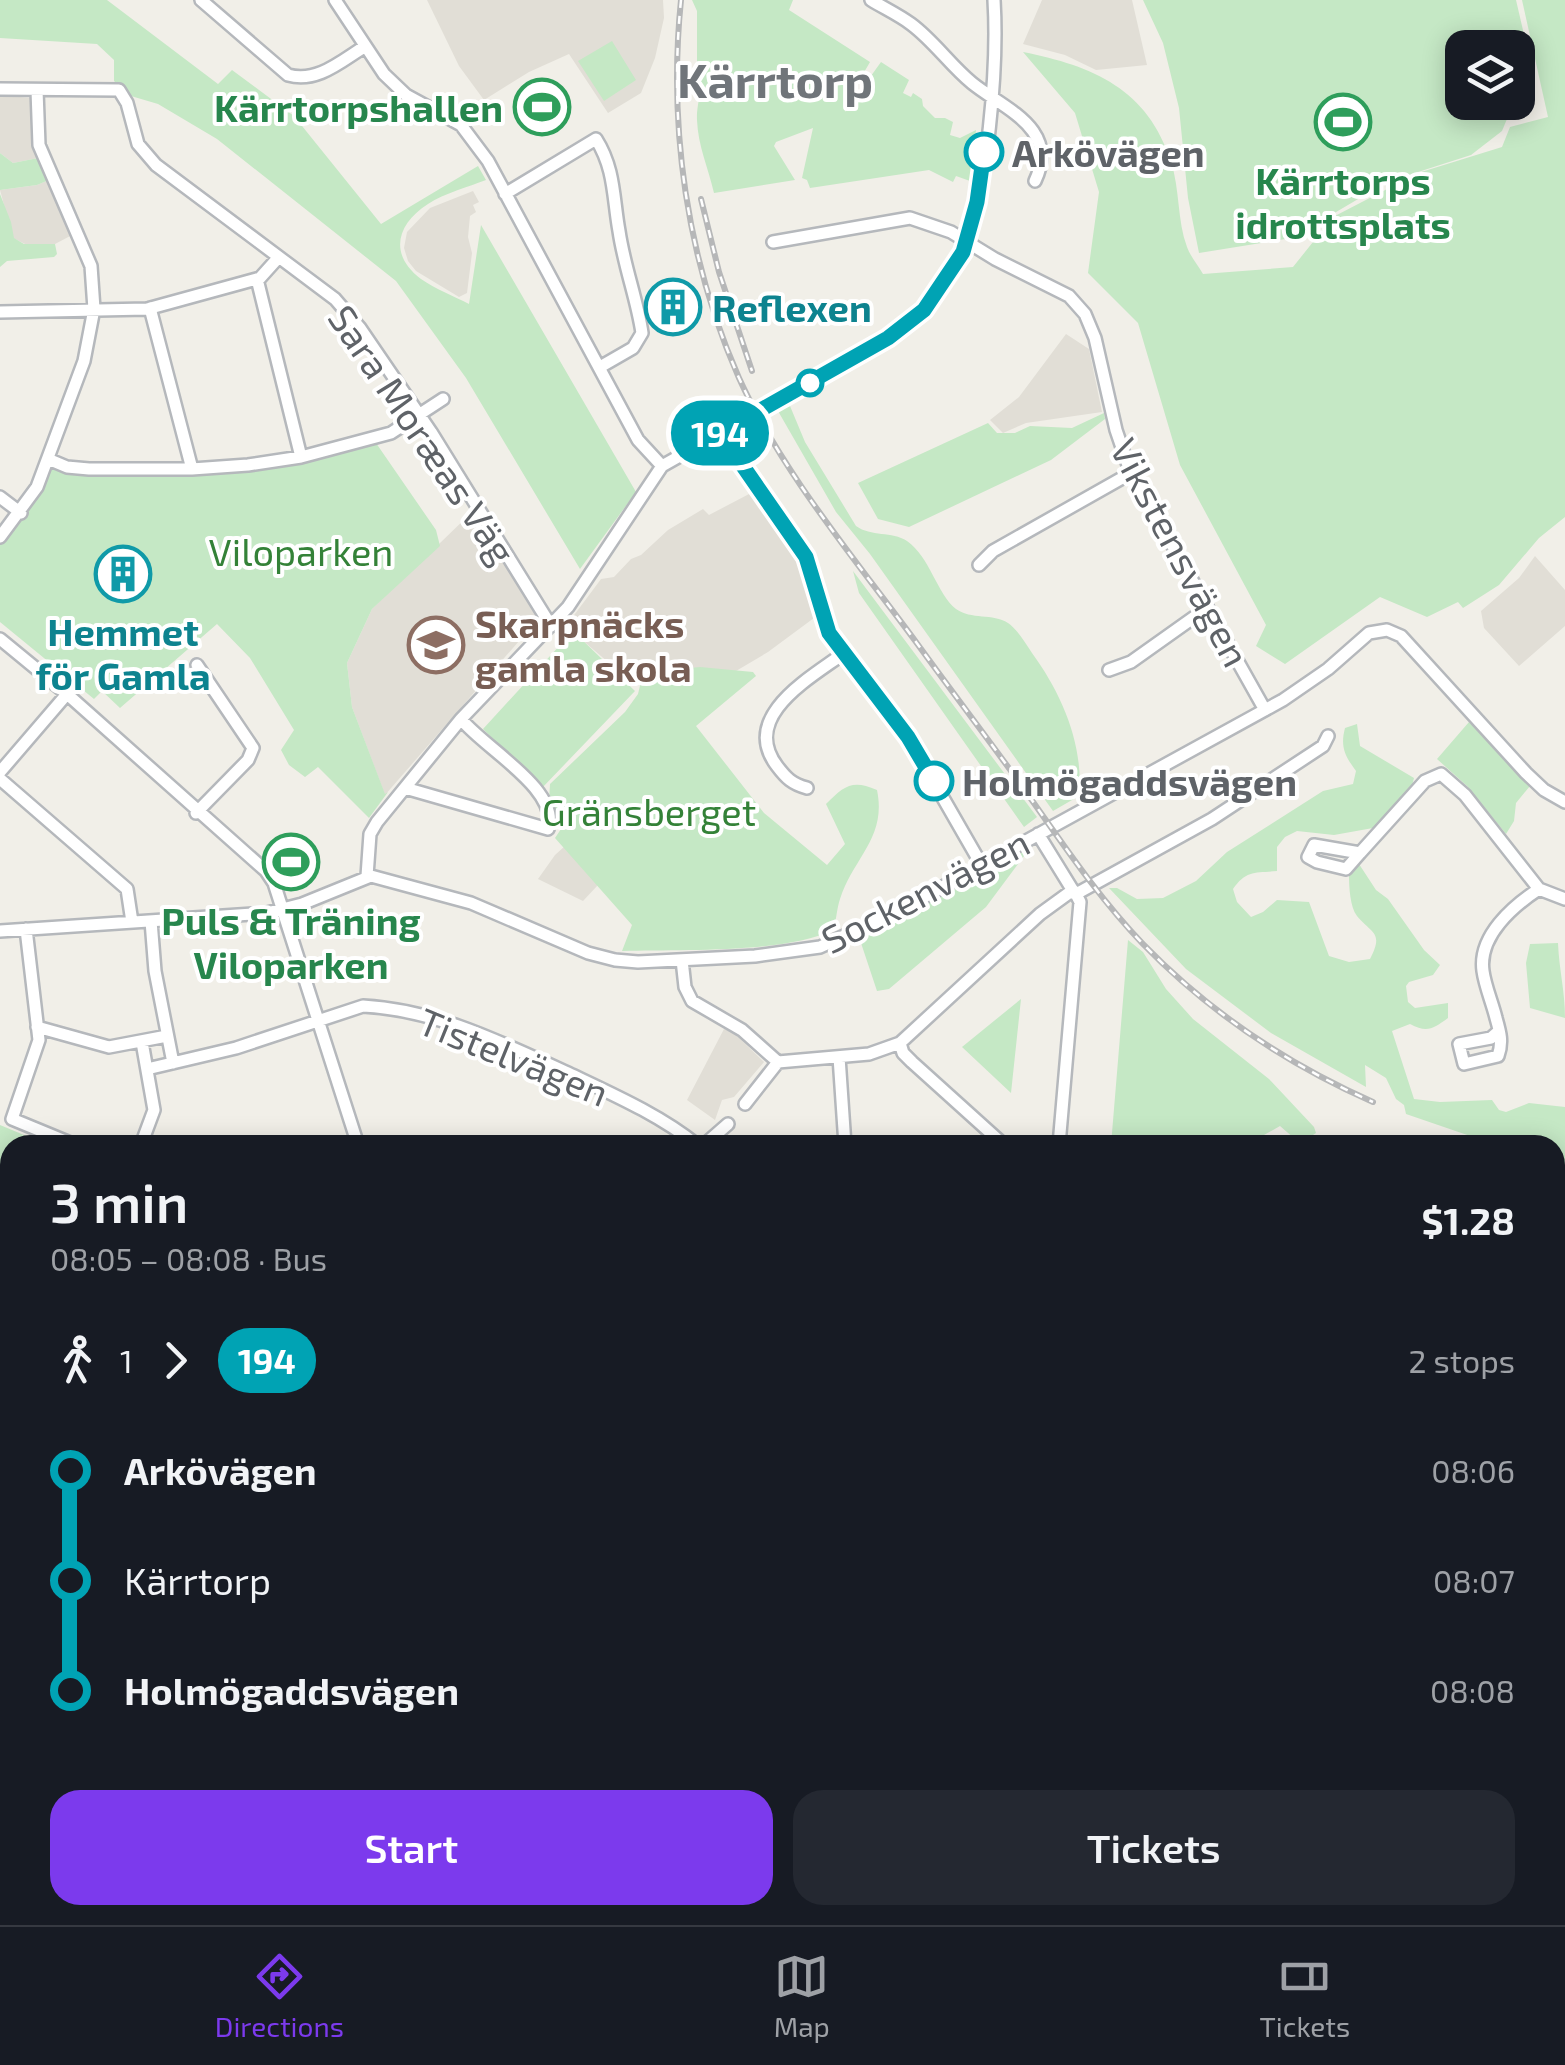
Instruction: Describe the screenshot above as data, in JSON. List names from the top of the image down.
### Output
{
  "streets": {
    "street": [
      "Sara Moræas Väg",
      "Vikstensvägen",
      "Sockenvägen",
      "Tistelvägen"
    ]
  },
  "crossings": [
    ["Vikstensvägen", "Sockenvägen"]
  ],
  "districts": ["Kärrtorp"],
  "parks": ["Viloparken", "Gränsberget"],
  "places": {
    "sports": ["Kärrtorpshallen", "Kärrtorps idrottsplats", "Puls & Träning Viloparken"],
    "other": ["Arkövägen", "Holmögaddsvägen"],
    "building": ["Reflexen", "Hemmet för Gamla"],
    "school or university": ["Skarpnäcks gamla skola"]
  },
  "lines": ["bus line 194"],
  "page": {
    "on_map": "194",
    "heading": ["3 min", "08:05 – 08:08 · Bus", "$1.28"],
    "legs": ["1", "194", "2 stops"],
    "list": [
      {
        "name": "Arkövägen",
        "value": "08:06"
      },
      {
        "name": "Kärrtorp",
        "value": "08:07"
      },
      {
        "name": "Holmögaddsvägen",
        "value": "08:08"
      }
    ],
    "buttons": ["Start", "Tickets"],
    "tabs": ["Directions", "Map", "Tickets"]
  }
}
